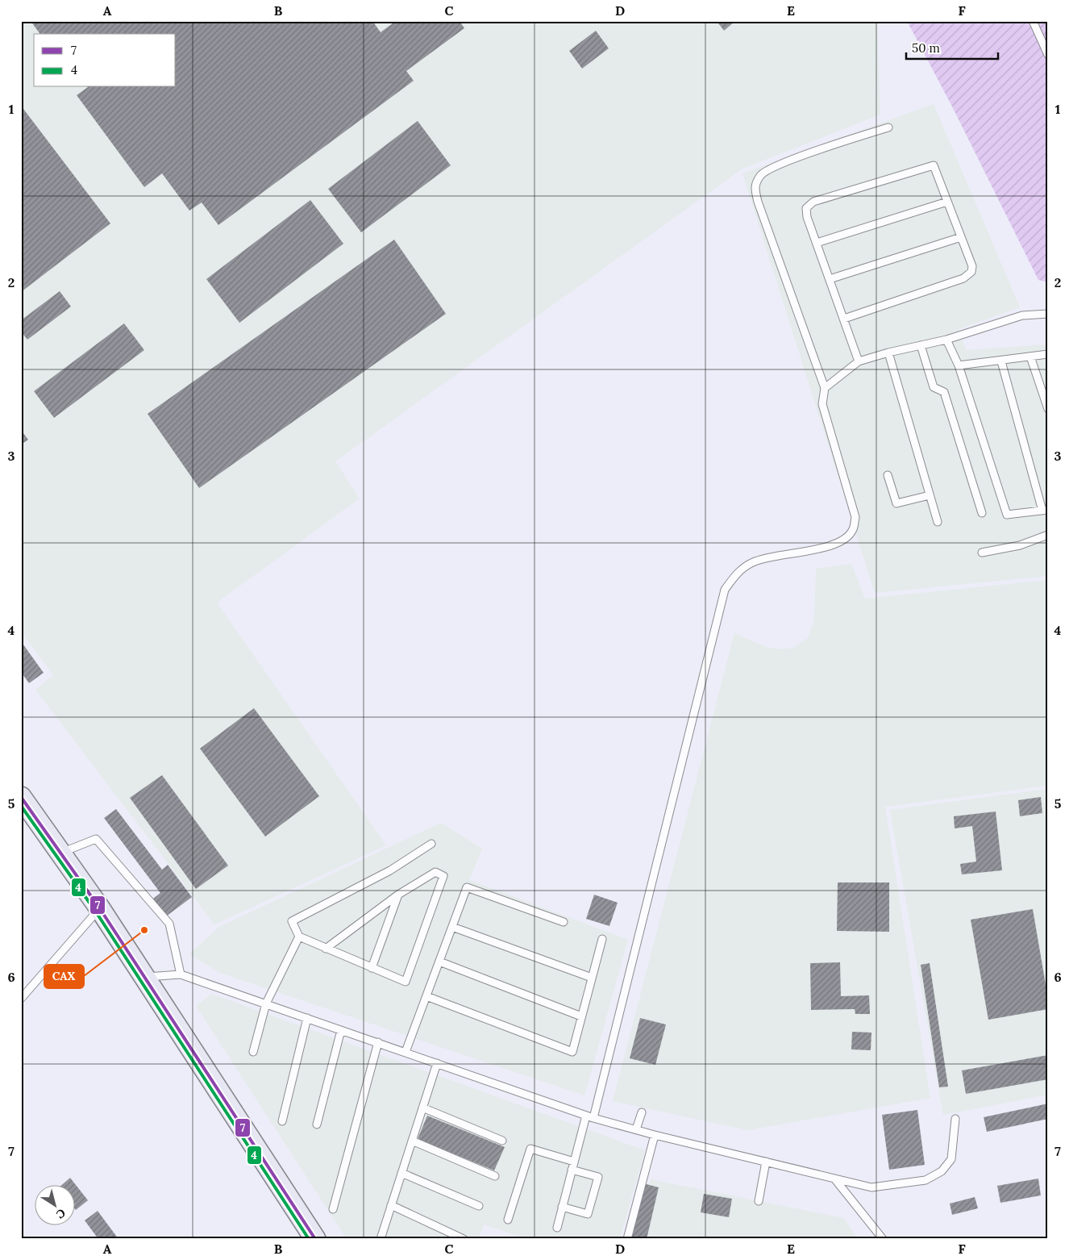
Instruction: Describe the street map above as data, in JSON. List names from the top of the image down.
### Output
{
  "places": ["САХ"],
  "lines": ["transit line 7", "transit line 4"],
  "legend": ["7", "4"],
  "scale_bar": "50 m",
  "north": "bottom right",
  "grid": {
    "columns": [
      "A",
      "B",
      "C",
      "D",
      "E",
      "F"
    ],
    "rows": [
      "1",
      "2",
      "3",
      "4",
      "5",
      "6",
      "7"
    ]
  }
}
